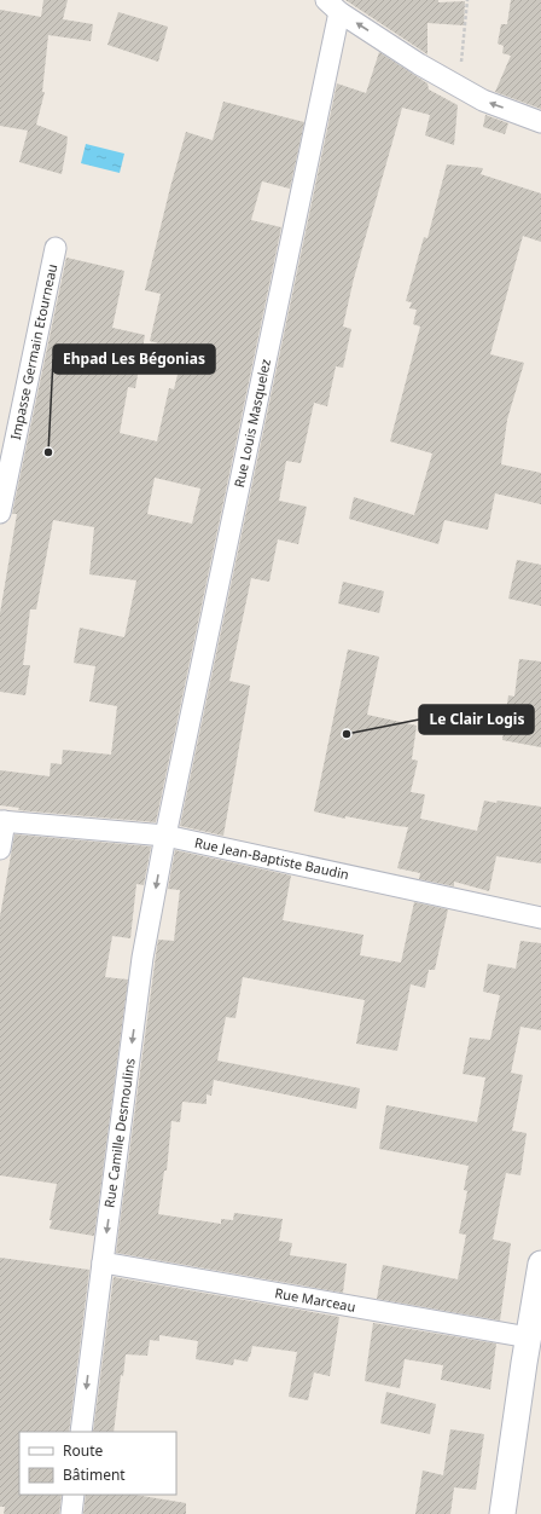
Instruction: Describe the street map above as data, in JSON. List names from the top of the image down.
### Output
{
  "streets": {
    "street": [
      "Impasse Germain Etourneau",
      "Rue Louis Masquelez",
      "Rue Jean-Baptiste Baudin",
      "Rue Camille Desmoulins",
      "Rue Marceau"
    ]
  },
  "crossings": [
    ["Rue Louis Masquelez", "Rue Jean-Baptiste Baudin"],
    ["Rue Louis Masquelez", "Rue Camille Desmoulins"],
    ["Rue Jean-Baptiste Baudin", "Rue Camille Desmoulins"],
    ["Rue Camille Desmoulins", "Rue Marceau"]
  ],
  "one_way": ["Rue Camille Desmoulins"],
  "places": ["Ehpad Les Bégonias", "Le Clair Logis"],
  "legend": ["Route", "Bâtiment"]
}
